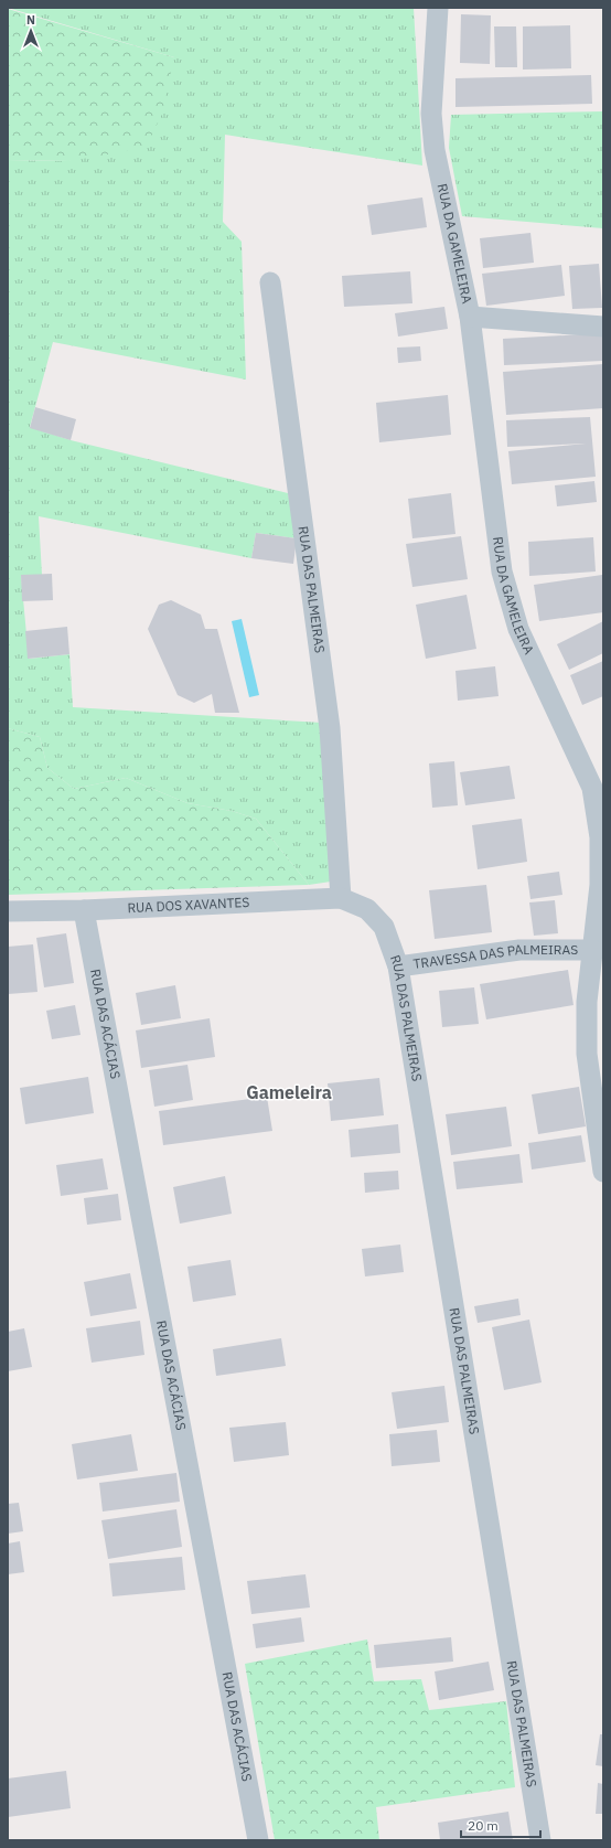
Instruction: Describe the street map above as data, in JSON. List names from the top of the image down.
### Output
{
  "streets": {
    "street": [
      "RUA DA GAMELEIRA",
      "RUA DAS PALMEIRAS",
      "RUA DOS XAVANTES",
      "TRAVESSA DAS PALMEIRAS",
      "RUA DAS ACÁCIAS"
    ]
  },
  "crossings": [
    ["RUA DA GAMELEIRA", "TRAVESSA DAS PALMEIRAS"],
    ["RUA DAS PALMEIRAS", "RUA DOS XAVANTES"],
    ["RUA DAS PALMEIRAS", "TRAVESSA DAS PALMEIRAS"],
    ["RUA DOS XAVANTES", "RUA DAS ACÁCIAS"]
  ],
  "districts": ["Gameleira"],
  "scale_bar": "20 m",
  "north": "top"
}
